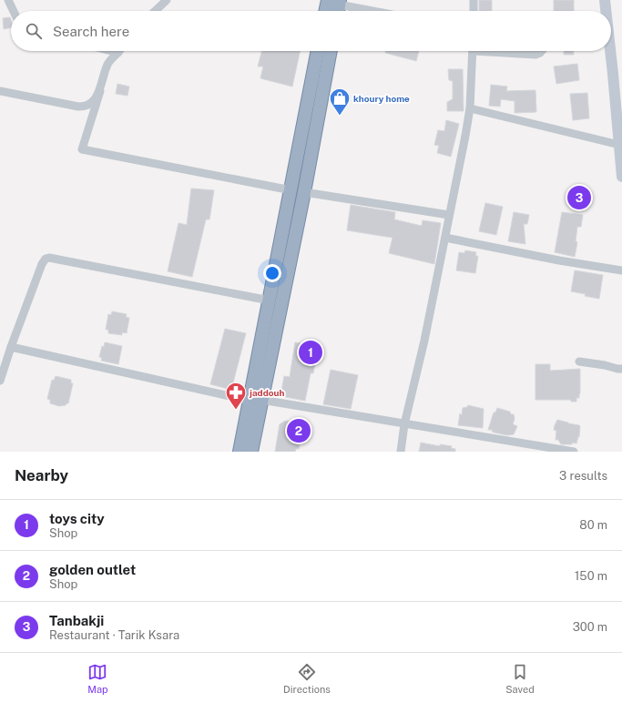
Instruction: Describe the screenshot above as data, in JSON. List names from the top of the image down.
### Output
{
  "places": {
    "shop": ["khoury home"],
    "pharmacy": ["jaddouh"]
  },
  "page": {
    "search": "Search here",
    "pins": ["3", "1", "2"],
    "heading": ["Nearby", "3 results"],
    "list": [
      {
        "mark": "1",
        "name": "toys city",
        "note": "Shop",
        "value": "80 m"
      },
      {
        "mark": "2",
        "name": "golden outlet",
        "note": "Shop",
        "value": "150 m"
      },
      {
        "mark": "3",
        "name": "Tanbakji",
        "note": "Restaurant · Tarik Ksara",
        "value": "300 m"
      }
    ],
    "nav": ["Map", "Directions", "Saved"]
  }
}
